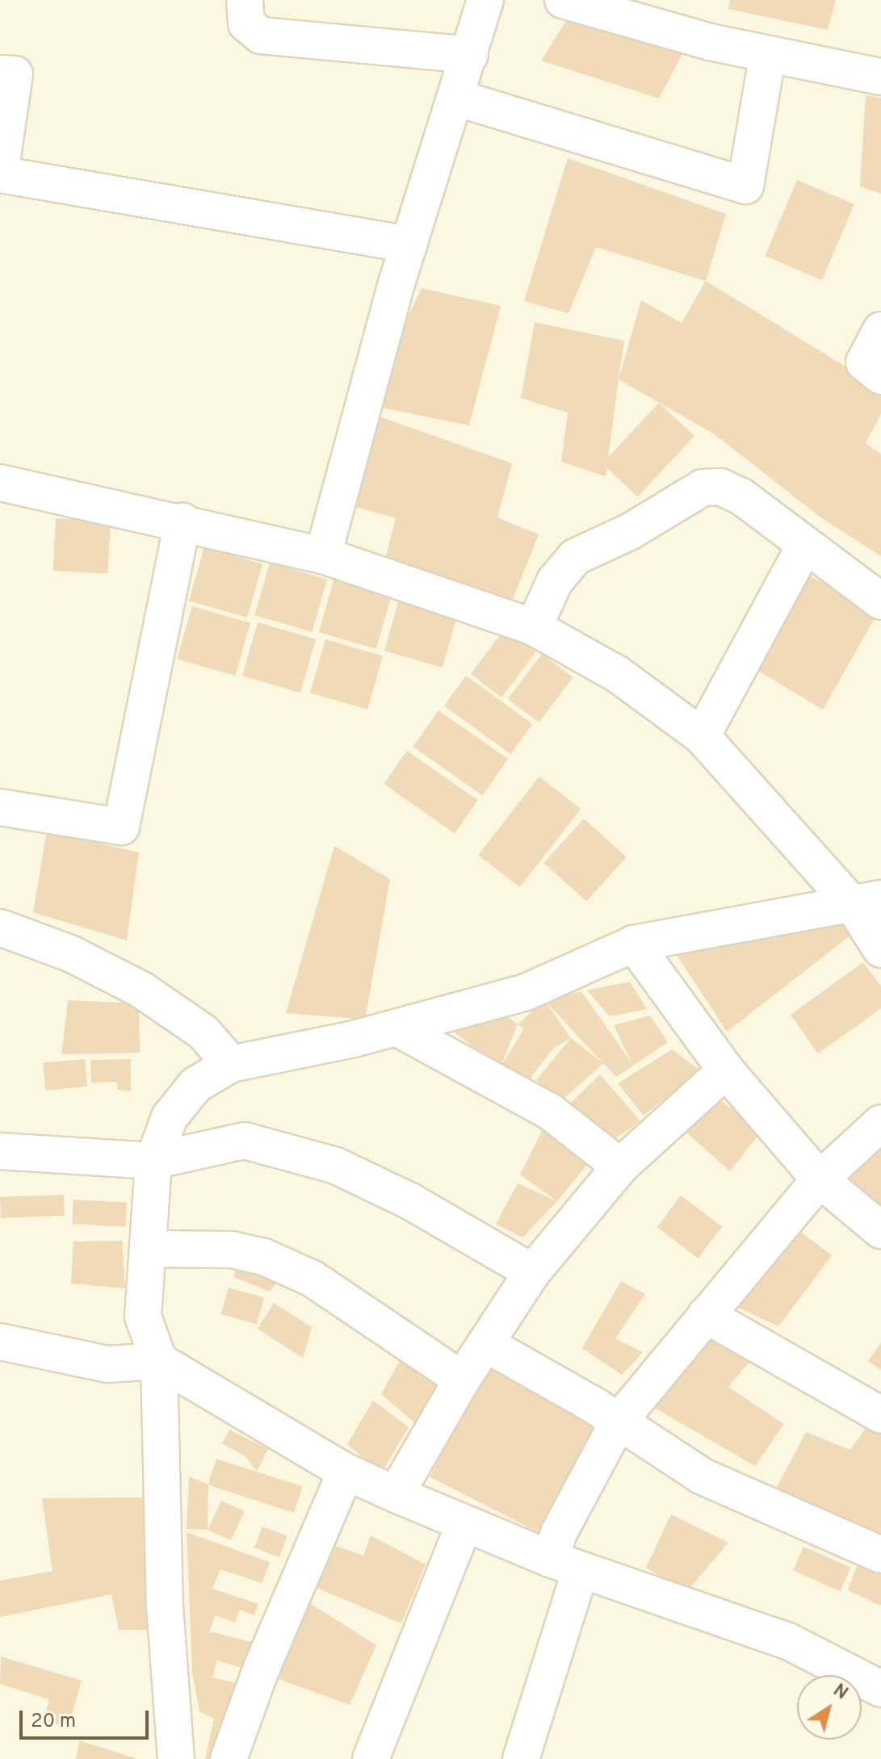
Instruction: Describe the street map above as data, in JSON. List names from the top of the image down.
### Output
{
  "scale_bar": "20 m",
  "north": "top right"
}
